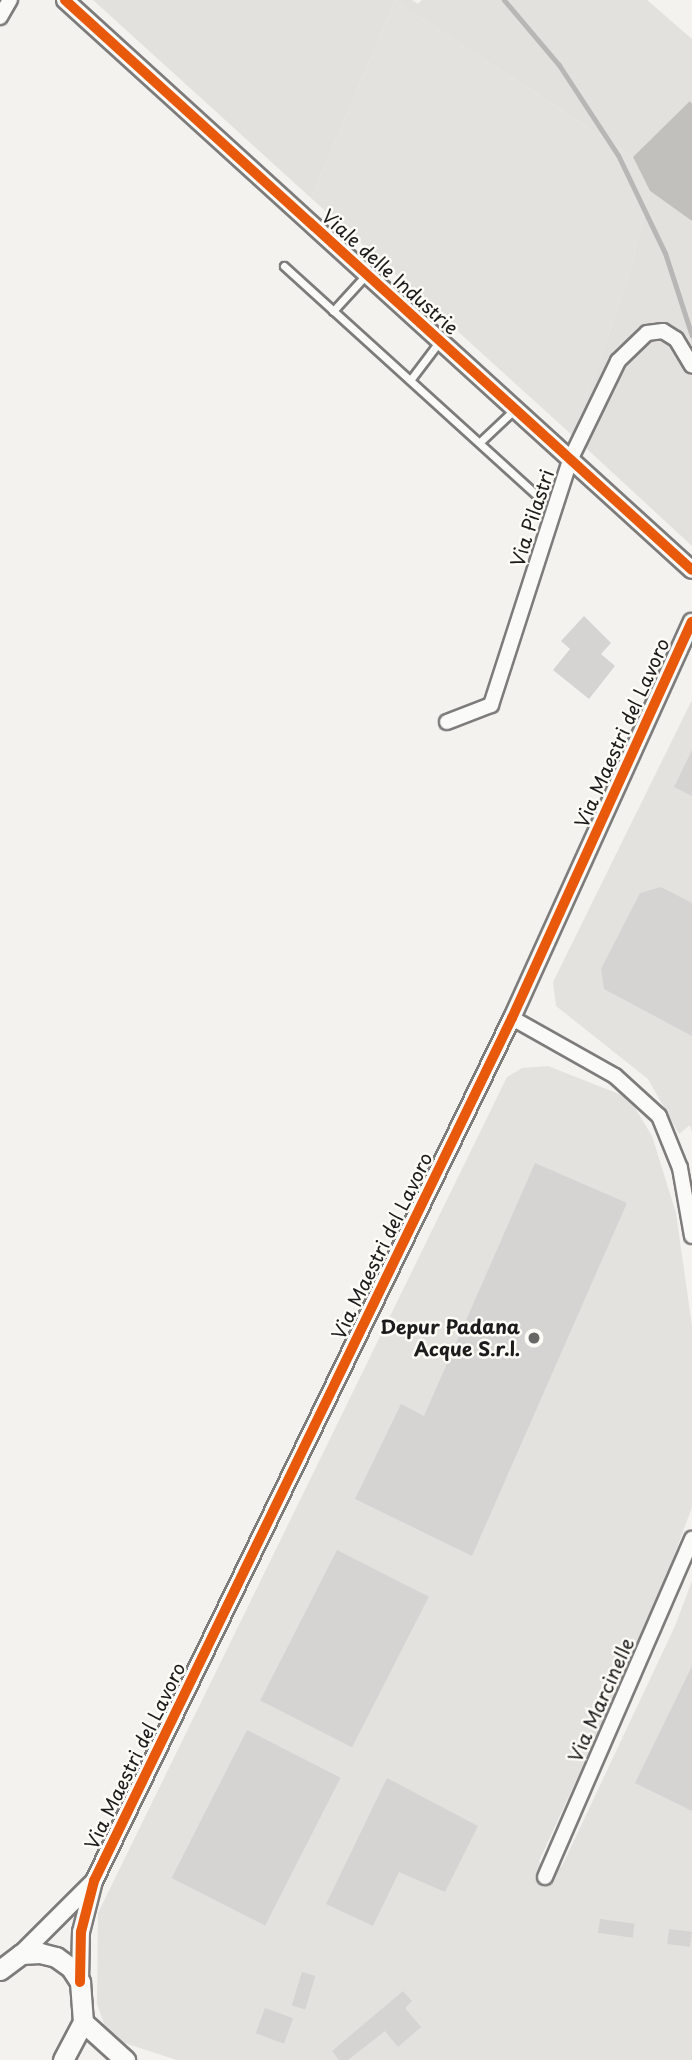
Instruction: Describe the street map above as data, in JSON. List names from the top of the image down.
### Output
{
  "streets": {
    "street": [
      "Viale delle Industrie",
      "Via Pilastri",
      "Via Maestri del Lavoro",
      "Via Marcinelle"
    ]
  },
  "crossings": [
    ["Viale delle Industrie", "Via Pilastri"]
  ],
  "places": ["Depur Padana Acque S.r.l."]
}
